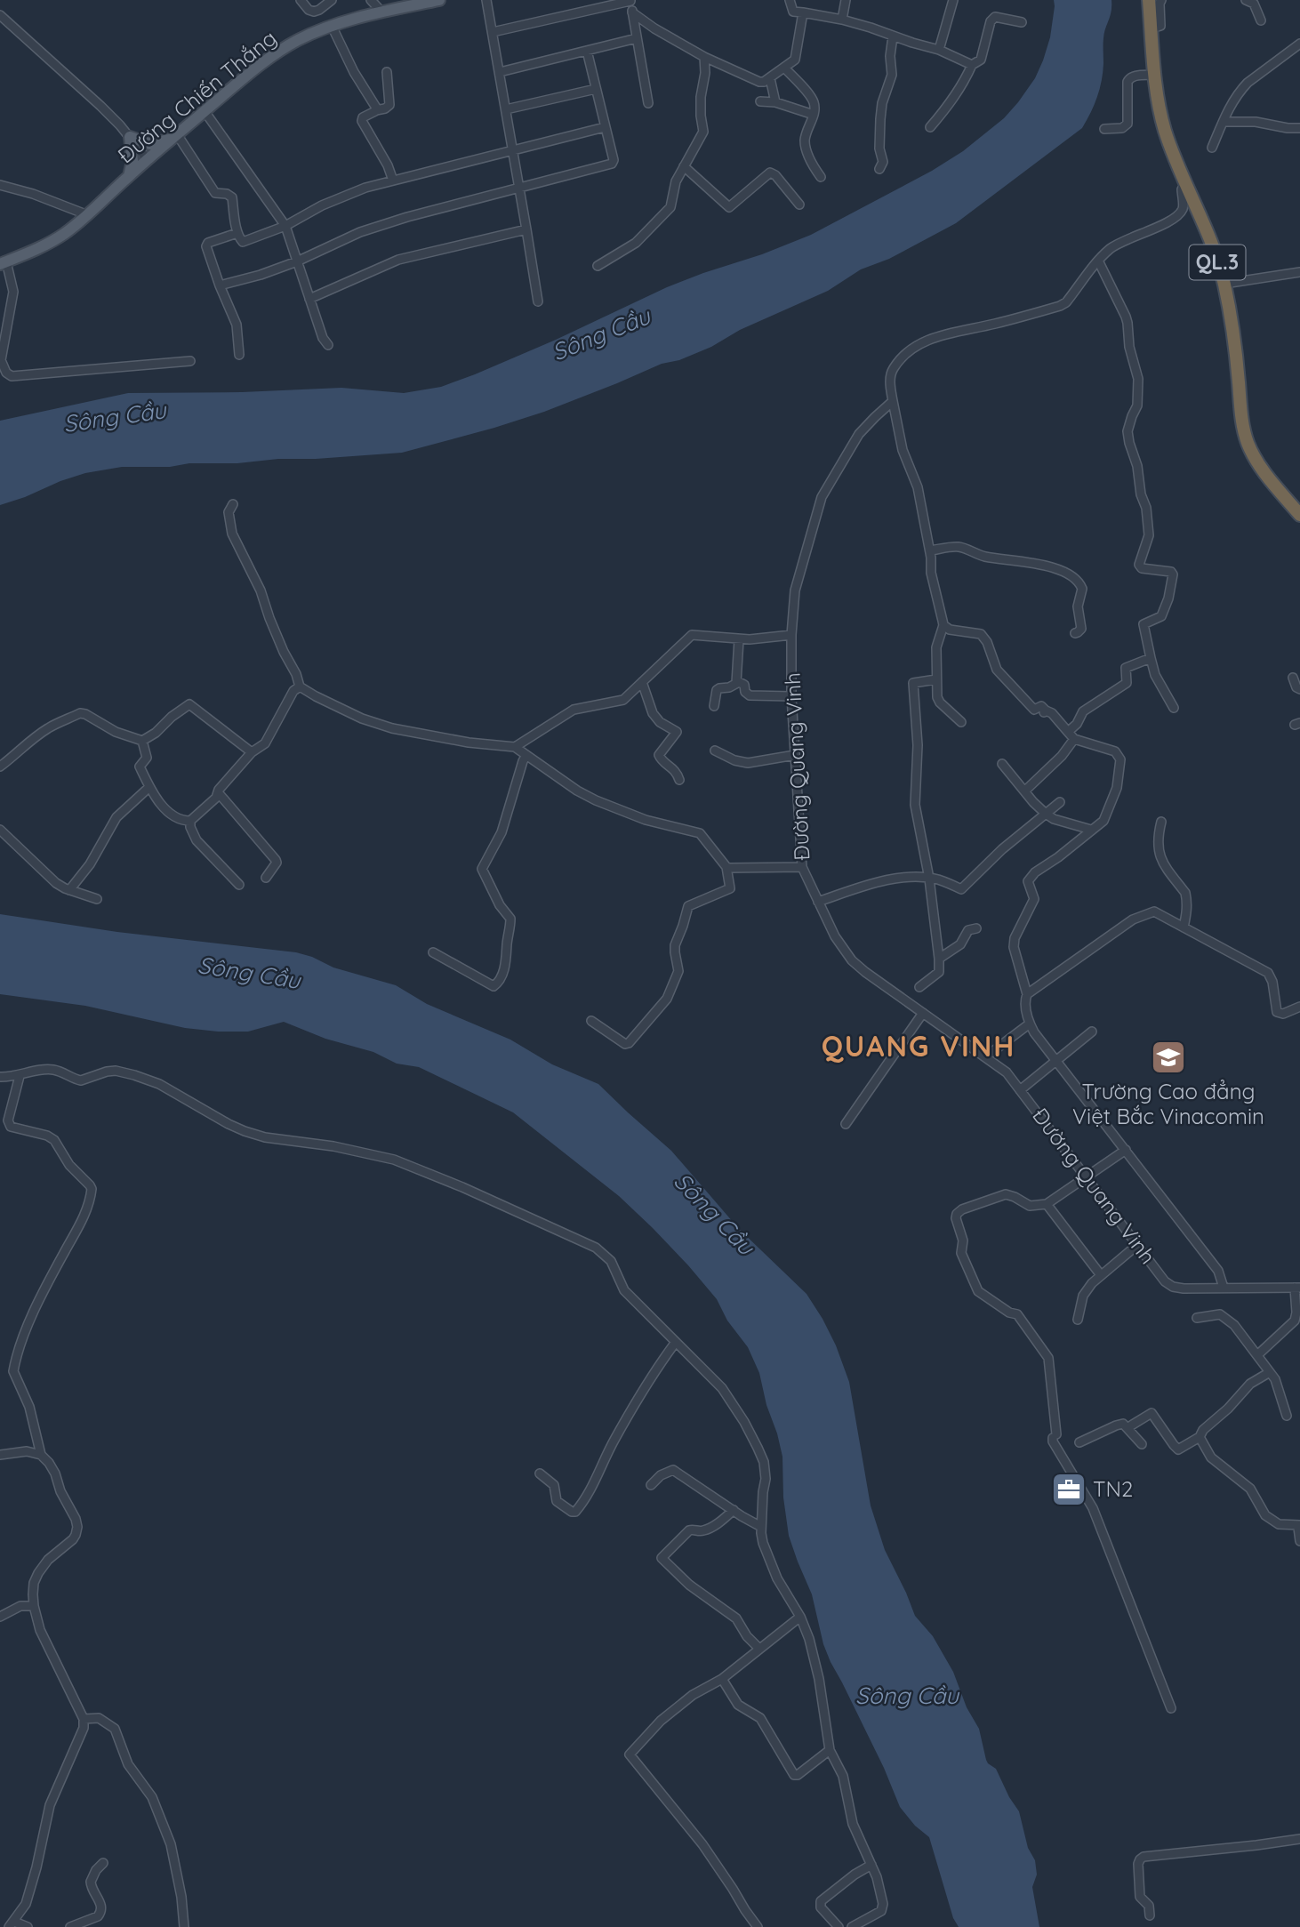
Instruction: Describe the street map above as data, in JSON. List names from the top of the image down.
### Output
{
  "streets": {
    "highway": ["QL.3"],
    "main road": ["Đường Chiến Thắng"],
    "street": ["Đường Quang Vinh"]
  },
  "districts": ["QUANG VINH"],
  "water": ["Sông Cầu"],
  "places": {
    "school or university": ["Trường Cao đẳng Việt Bắc Vinacomin"],
    "office": ["TN2"]
  }
}
